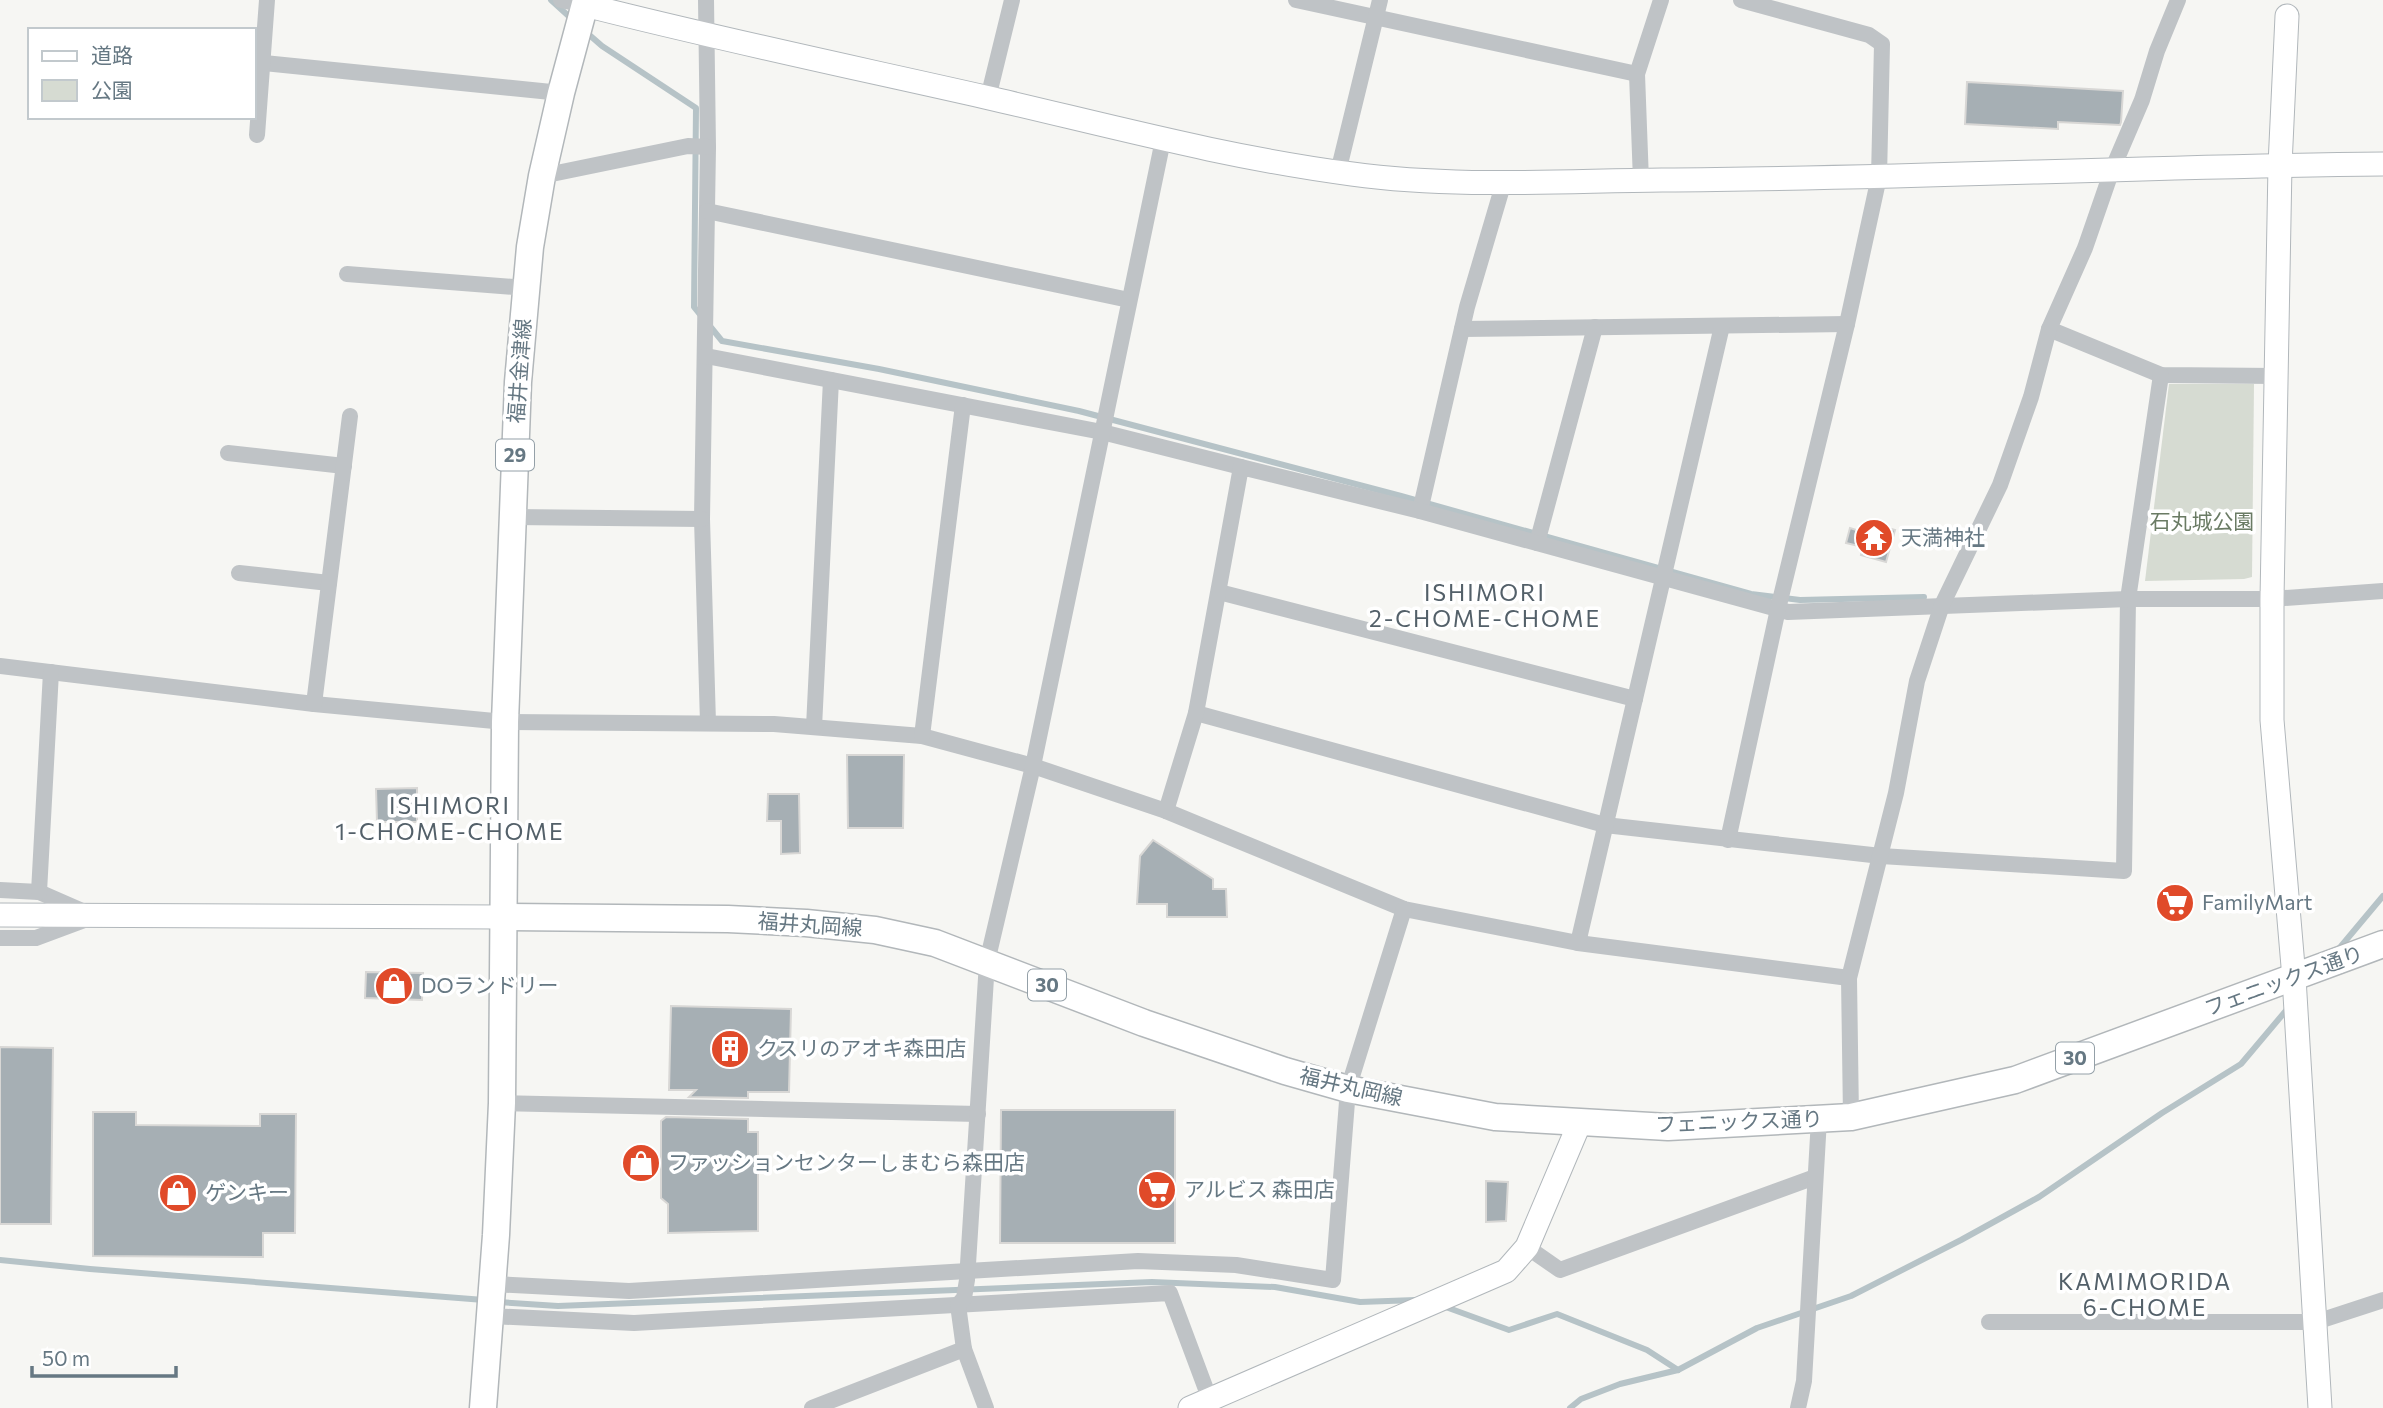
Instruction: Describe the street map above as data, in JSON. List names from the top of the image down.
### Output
{
  "streets": {
    "main road": [
      "福井金津線",
      "29",
      "福井丸岡線",
      "フェニックス通り",
      "30"
    ]
  },
  "crossings": [
    ["福井金津線", "福井丸岡線"],
    ["福井丸岡線", "フェニックス通り"]
  ],
  "districts": ["ISHIMORI 2-CHOME-CHOME", "ISHIMORI 1-CHOME-CHOME", "KAMIMORIDA 6-CHOME"],
  "parks": ["石丸城公園"],
  "places": {
    "temple": ["天満神社"],
    "supermarket": ["FamilyMart", "アルビス 森田店"],
    "shop": ["DOランドリー", "ファッションセンターしまむら森田店", "ゲンキー"],
    "building": ["クスリのアオキ森田店"]
  },
  "legend": ["道路", "公園"],
  "scale_bar": "50 m"
}
